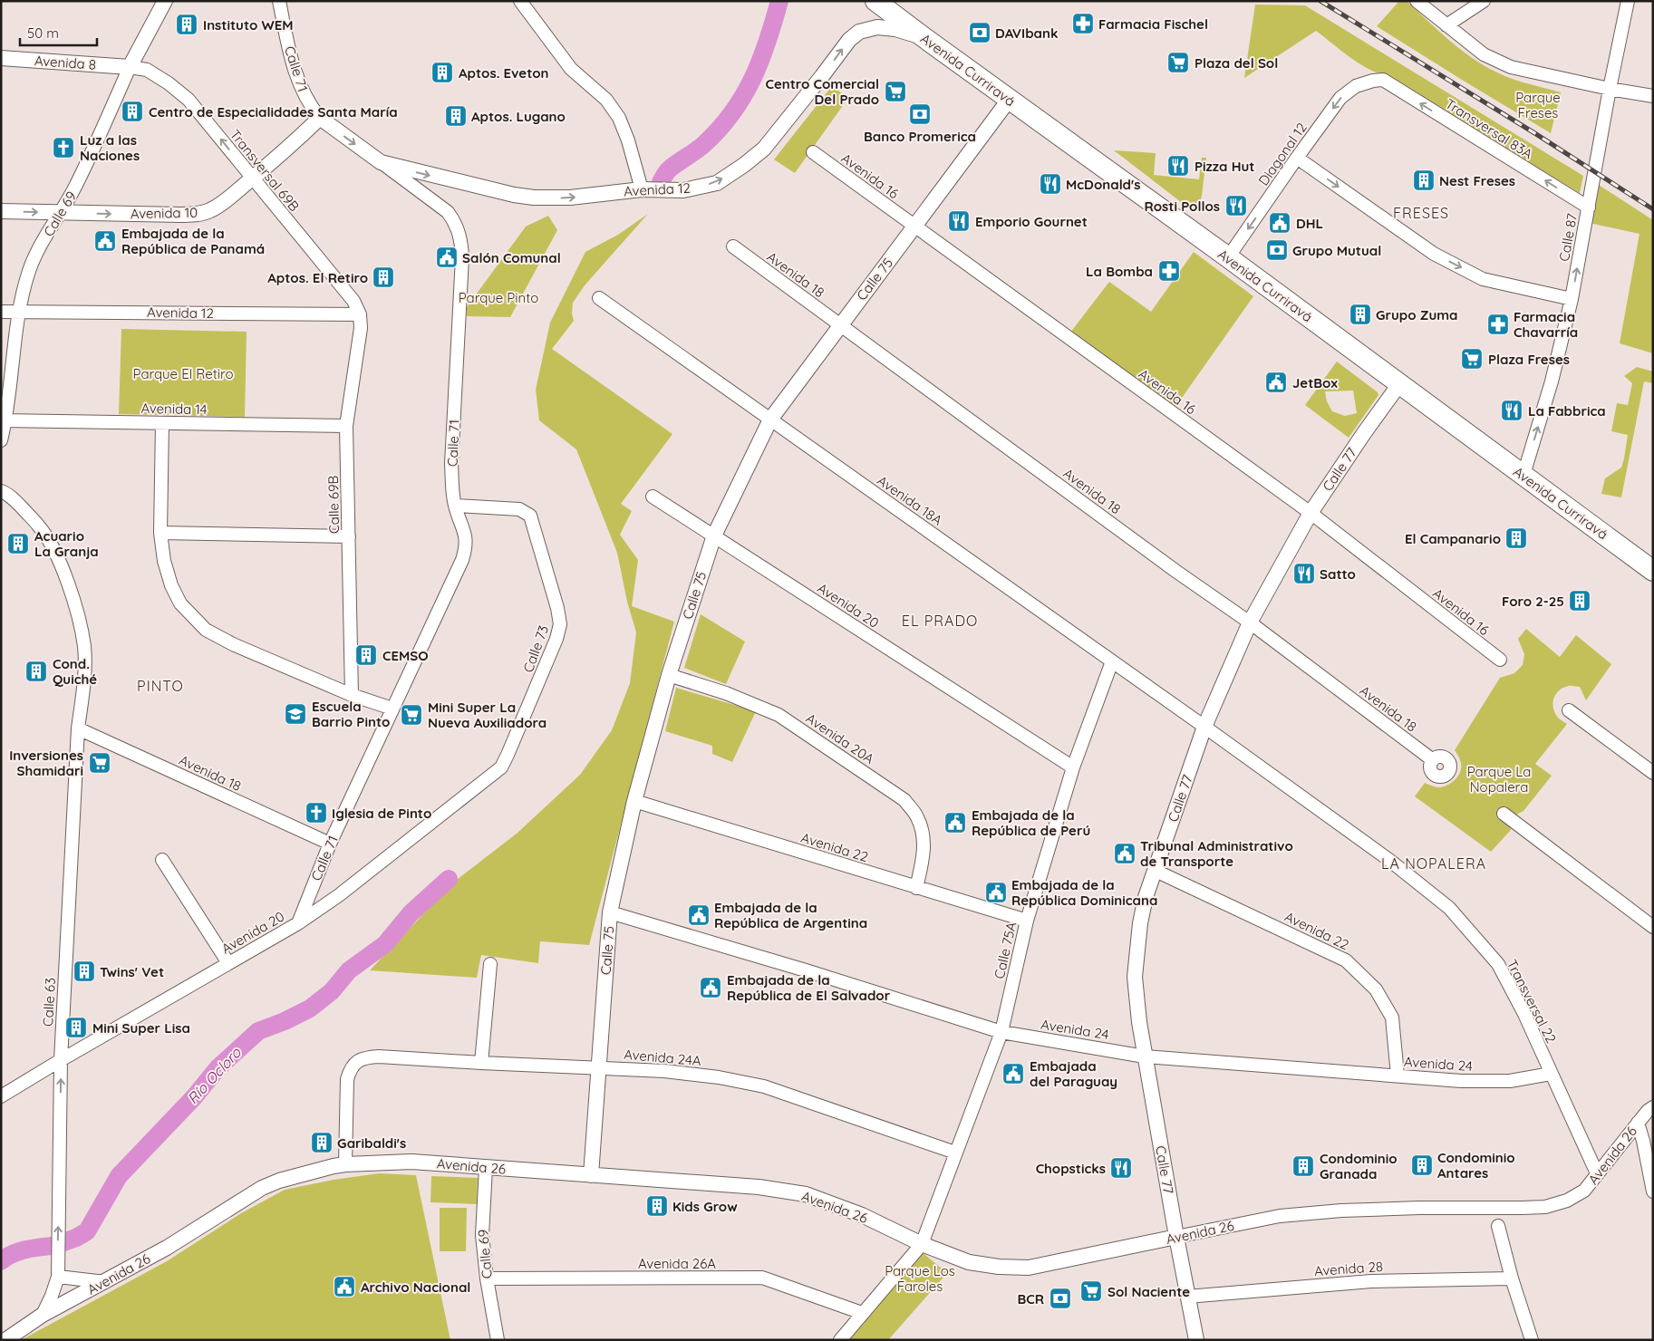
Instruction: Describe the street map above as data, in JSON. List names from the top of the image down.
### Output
{
  "streets": {
    "highway": ["Avenida Curriravá"],
    "street": [
      "Avenida 8",
      "Calle 71",
      "Transversal 83A",
      "Diagonal 12",
      "Transversal 69B",
      "Avenida 16",
      "Avenida 12",
      "Avenida 10",
      "Calle 69",
      "Calle 87",
      "Avenida 18",
      "Calle 75",
      "Avenida 14",
      "Calle 77",
      "Avenida 18A",
      "Calle 69B",
      "Avenida 20",
      "Calle 73",
      "Avenida 20A",
      "Avenida 22",
      "Calle 75A",
      "Transversal 22",
      "Calle 63",
      "Avenida 24",
      "Avenida 24A",
      "Avenida 26",
      "Avenida 26A",
      "Avenida 28"
    ]
  },
  "crossings": [
    ["Avenida 8", "Transversal 69B"],
    ["Avenida 8", "Calle 69"],
    ["Calle 71", "Avenida 12"],
    ["Calle 71", "Avenida 10"],
    ["Calle 71", "Avenida 18"],
    ["Calle 71", "Avenida 20"],
    ["Calle 71", "Calle 73"],
    ["Avenida Curriravá", "Diagonal 12"],
    ["Avenida Curriravá", "Avenida 12"],
    ["Avenida Curriravá", "Calle 87"],
    ["Avenida Curriravá", "Calle 75"],
    ["Avenida Curriravá", "Calle 77"],
    ["Transversal 83A", "Diagonal 12"],
    ["Transversal 83A", "Calle 87"],
    ["Transversal 69B", "Avenida 12"],
    ["Transversal 69B", "Avenida 10"],
    ["Transversal 69B", "Calle 69"],
    ["Transversal 69B", "Calle 69B"],
    ["Avenida 16", "Calle 75"],
    ["Avenida 16", "Calle 77"],
    ["Avenida 12", "Calle 69"],
    ["Avenida 12", "Calle 69B"],
    ["Avenida 10", "Calle 69"],
    ["Calle 69", "Avenida 14"],
    ["Calle 69", "Avenida 26"],
    ["Calle 69", "Avenida 26A"],
    ["Avenida 18", "Calle 75"],
    ["Avenida 18", "Calle 77"],
    ["Avenida 18", "Calle 63"],
    ["Calle 75", "Avenida 18A"],
    ["Calle 75", "Avenida 20"],
    ["Calle 75", "Avenida 20A"],
    ["Calle 75", "Avenida 22"],
    ["Calle 75", "Avenida 24"],
    ["Calle 75", "Avenida 24A"],
    ["Calle 75", "Avenida 26"],
    ["Avenida 14", "Calle 69B"],
    ["Calle 77", "Avenida 18A"],
    ["Calle 77", "Avenida 22"],
    ["Calle 77", "Transversal 22"],
    ["Calle 77", "Avenida 24"],
    ["Calle 77", "Avenida 26"],
    ["Calle 77", "Avenida 28"],
    ["Avenida 18A", "Calle 75A"],
    ["Avenida 18A", "Transversal 22"],
    ["Avenida 20", "Calle 73"],
    ["Avenida 20", "Calle 75A"],
    ["Avenida 20", "Calle 63"],
    ["Avenida 20A", "Avenida 22"],
    ["Avenida 22", "Calle 75A"],
    ["Avenida 22", "Avenida 24"],
    ["Calle 75A", "Avenida 24"],
    ["Calle 75A", "Avenida 24A"],
    ["Calle 75A", "Avenida 26"],
    ["Transversal 22", "Avenida 24"],
    ["Transversal 22", "Avenida 26"],
    ["Calle 63", "Avenida 26"],
    ["Avenida 24A", "Avenida 26"]
  ],
  "one_way": [
    "Diagonal 12",
    "Transversal 69B",
    "Avenida 12",
    "Avenida 10",
    "Calle 87"
  ],
  "districts": [
    "FRESES",
    "EL PRADO",
    "PINTO",
    "LA NOPALERA"
  ],
  "water": ["Río Ocloro"],
  "parks": [
    "Parque Freses",
    "Parque Pinto",
    "Parque El Retiro",
    "Parque La Nopalera",
    "Parque Los Faroles"
  ],
  "places": {
    "pharmacy": ["Farmacia Fischel", "La Bomba", "Farmacia Chavarría"],
    "building": [
      "Instituto WEM",
      "Aptos. Eveton",
      "Centro de Especialidades Santa María",
      "Aptos. Lugano",
      "Nest Freses",
      "Aptos. El Retiro",
      "Grupo Zuma",
      "El Campanario",
      "Acuario La Granja",
      "Foro 2-25",
      "CEMSO",
      "Cond. Quiché",
      "Twins' Vet",
      "Mini Super Lisa",
      "Garibaldi's",
      "Condominio Antares",
      "Condominio Granada",
      "Kids Grow"
    ],
    "bank": [
      "DAVIbank",
      "Banco Promerica",
      "Grupo Mutual",
      "BCR"
    ],
    "supermarket": [
      "Plaza del Sol",
      "Centro Comercial Del Prado",
      "Plaza Freses",
      "Mini Super La Nueva Auxiliadora",
      "Inversiones Shamidari",
      "Sol Naciente"
    ],
    "church": ["Luz a las Naciones", "Iglesia de Pinto"],
    "restaurant": [
      "Pizza Hut",
      "McDonald's",
      "Rosti Pollos",
      "Emporio Gournet",
      "La Fabbrica",
      "Satto",
      "Chopsticks"
    ],
    "public building": [
      "DHL",
      "Embajada de la República de Panamá",
      "Salón Comunal",
      "JetBox",
      "Embajada de la República de Perú",
      "Tribunal Administrativo de Transporte",
      "Embajada de la República Dominicana",
      "Embajada de la República de Argentina",
      "Embajada de la República de El Salvador",
      "Embajada del Paraguay",
      "Archivo Nacional"
    ],
    "school or university": ["Escuela Barrio Pinto"]
  },
  "scale_bar": "50 m"
}
